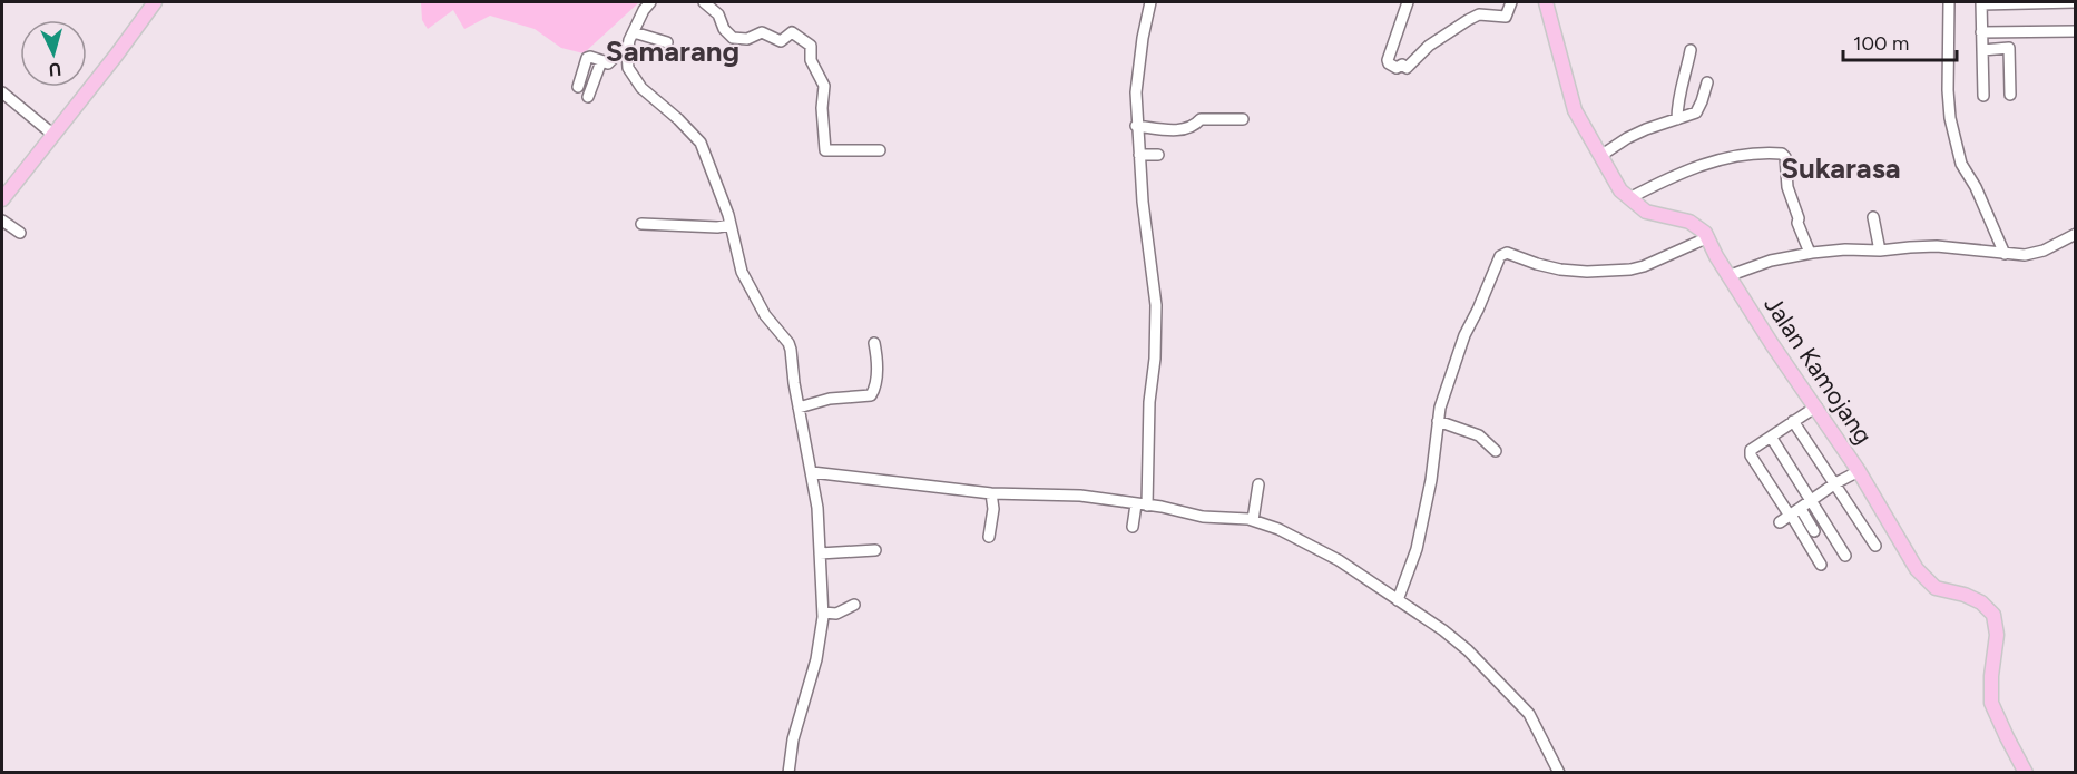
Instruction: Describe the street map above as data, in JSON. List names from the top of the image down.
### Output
{
  "streets": {
    "main road": ["Jalan Kamojang"]
  },
  "districts": ["Samarang", "Sukarasa"],
  "scale_bar": "100 m",
  "north": "bottom"
}
